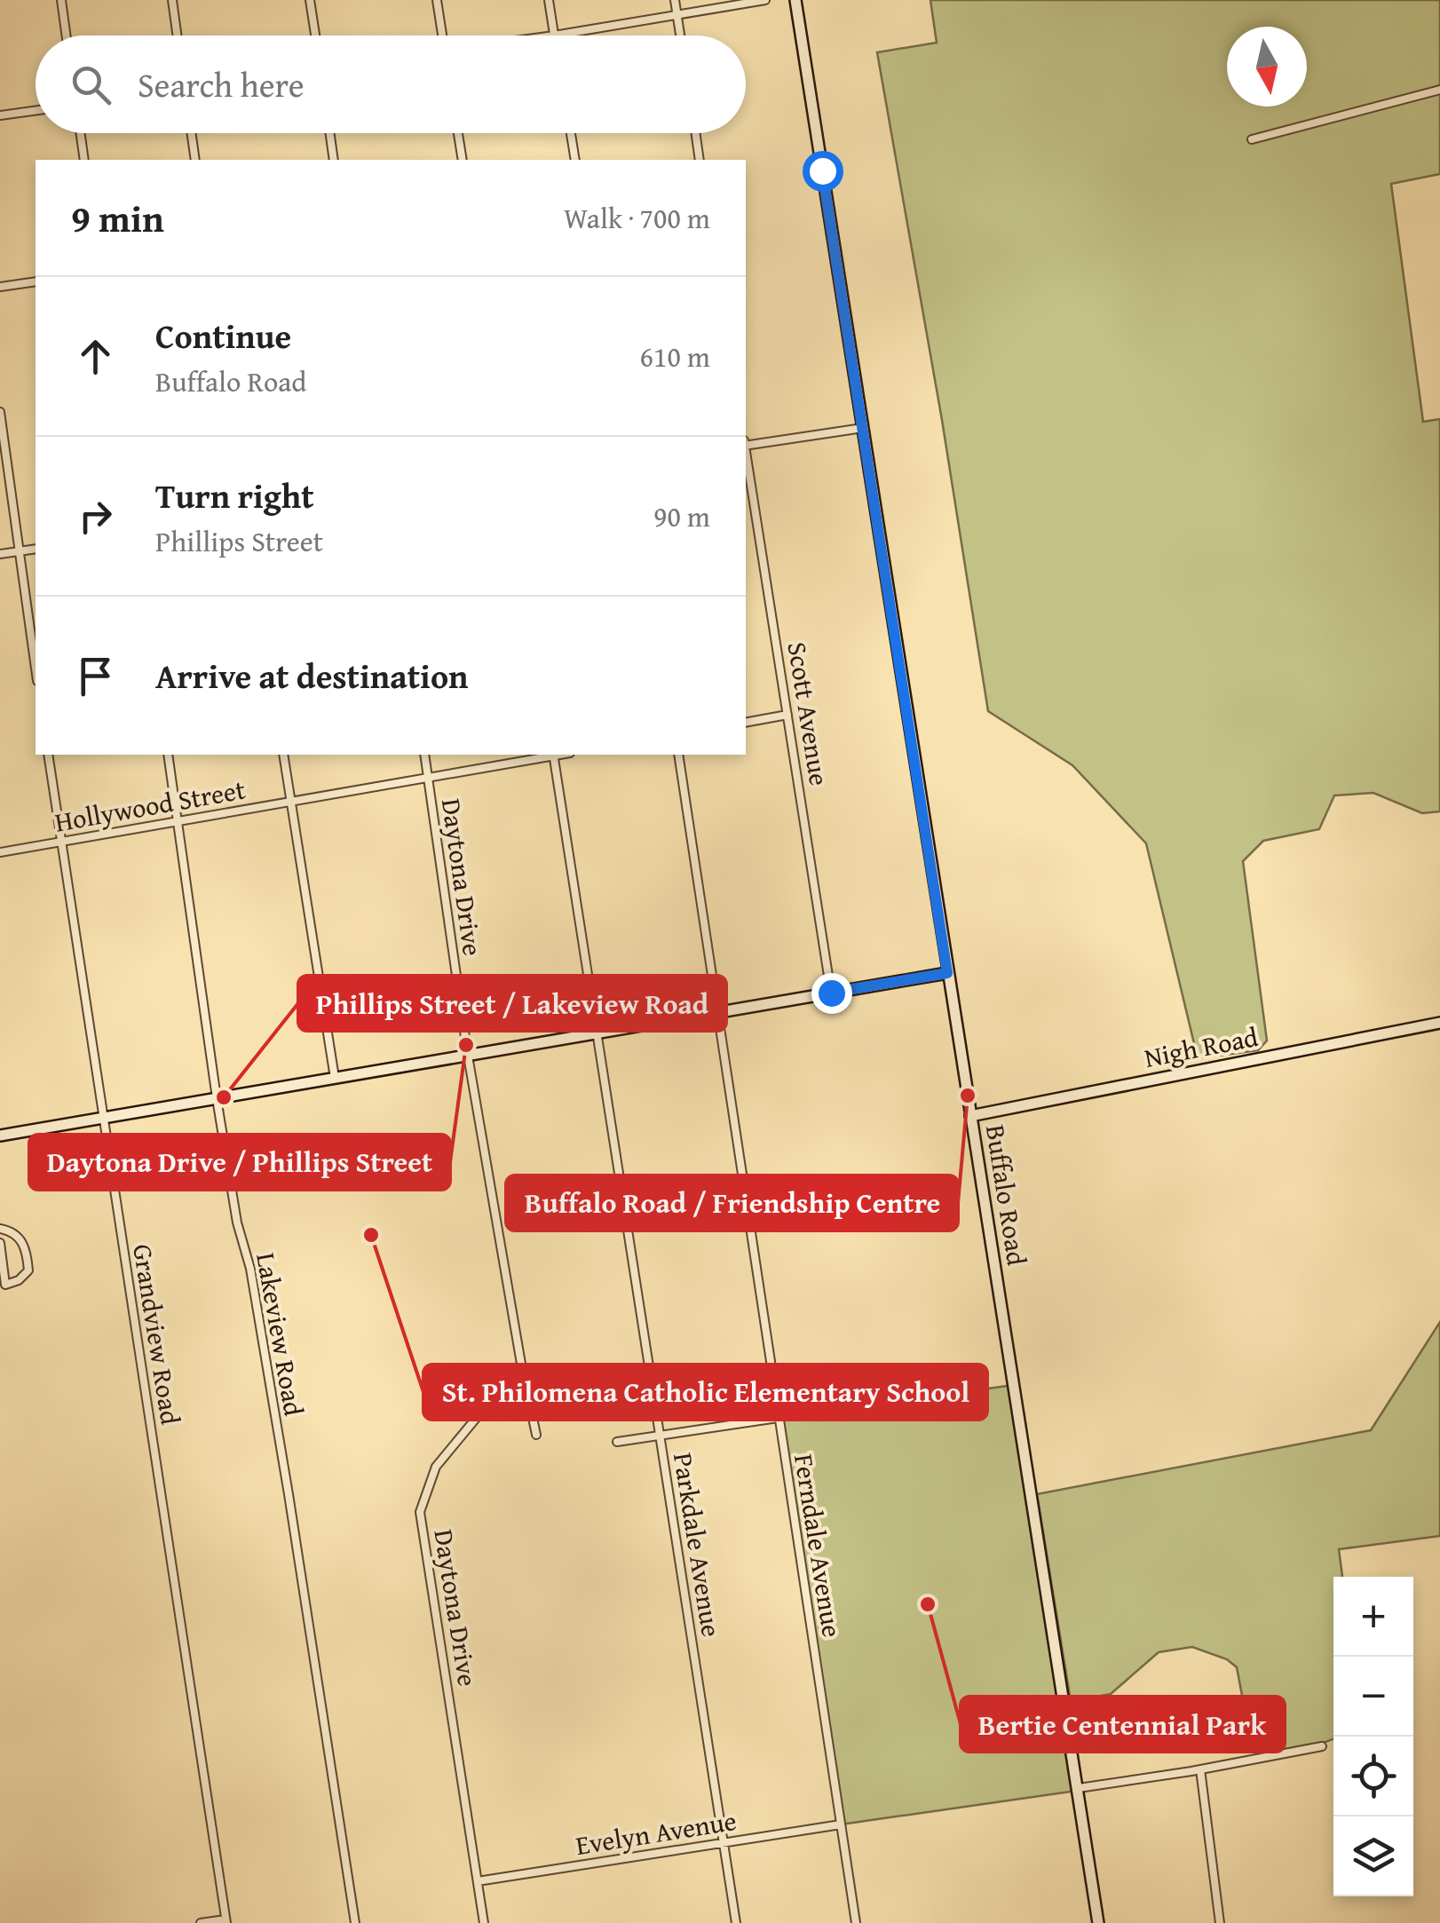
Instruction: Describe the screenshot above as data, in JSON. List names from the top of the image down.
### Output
{
  "streets": {
    "street": [
      "Scott Avenue",
      "Hollywood Street",
      "Daytona Drive",
      "Nigh Road",
      "Buffalo Road",
      "Grandview Road",
      "Lakeview Road",
      "Parkdale Avenue",
      "Ferndale Avenue",
      "Evelyn Avenue"
    ]
  },
  "crossings": [
    ["Hollywood Street", "Daytona Drive"],
    ["Hollywood Street", "Grandview Road"],
    ["Hollywood Street", "Lakeview Road"],
    ["Daytona Drive", "Evelyn Avenue"],
    ["Nigh Road", "Buffalo Road"],
    ["Parkdale Avenue", "Evelyn Avenue"],
    ["Ferndale Avenue", "Evelyn Avenue"]
  ],
  "places": [
    "Daytona Drive / Phillips Street",
    "Buffalo Road / Friendship Centre",
    "Phillips Street / Lakeview Road",
    "St. Philomena Catholic Elementary School",
    "Bertie Centennial Park"
  ],
  "north": "bottom",
  "page": {
    "search": "Search here",
    "heading": ["9 min", "Walk · 700 m"],
    "list": [
      ["Continue", "Buffalo Road", "610 m"],
      ["Turn right", "Phillips Street", "90 m"],
      "Arrive at destination"
    ],
    "map_buttons": ["+", "−"]
  }
}
